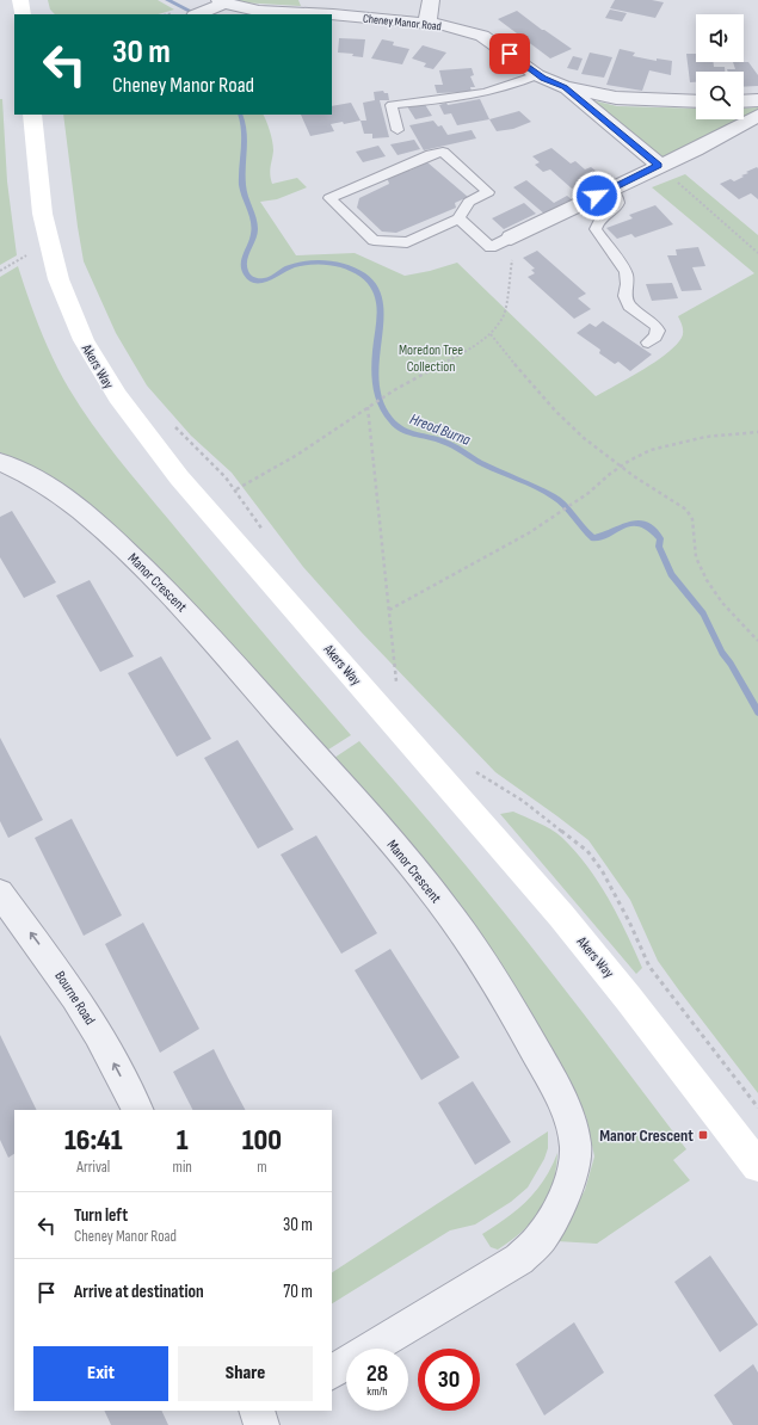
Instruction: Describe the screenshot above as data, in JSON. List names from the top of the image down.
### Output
{
  "streets": {
    "main road": ["Akers Way"],
    "street": ["Cheney Manor Road", "Manor Crescent", "Bourne Road"]
  },
  "one_way": ["Bourne Road"],
  "water": ["Hreod Burna"],
  "parks": ["Moredon Tree Collection"],
  "places": {
    "transit": ["Manor Crescent"]
  },
  "page": {
    "turn": ["30 m", "Cheney Manor Road"],
    "eta": [
      "16:41",
      "Arrival",
      "1",
      "min",
      "100",
      "m"
    ],
    "list": [
      {
        "name": "Turn left",
        "note": "Cheney Manor Road",
        "value": "30 m"
      },
      {
        "name": "Arrive at destination",
        "value": "70 m"
      }
    ],
    "buttons": ["Exit", "Share"],
    "speed": "28 km/h",
    "limit": "30"
  }
}
